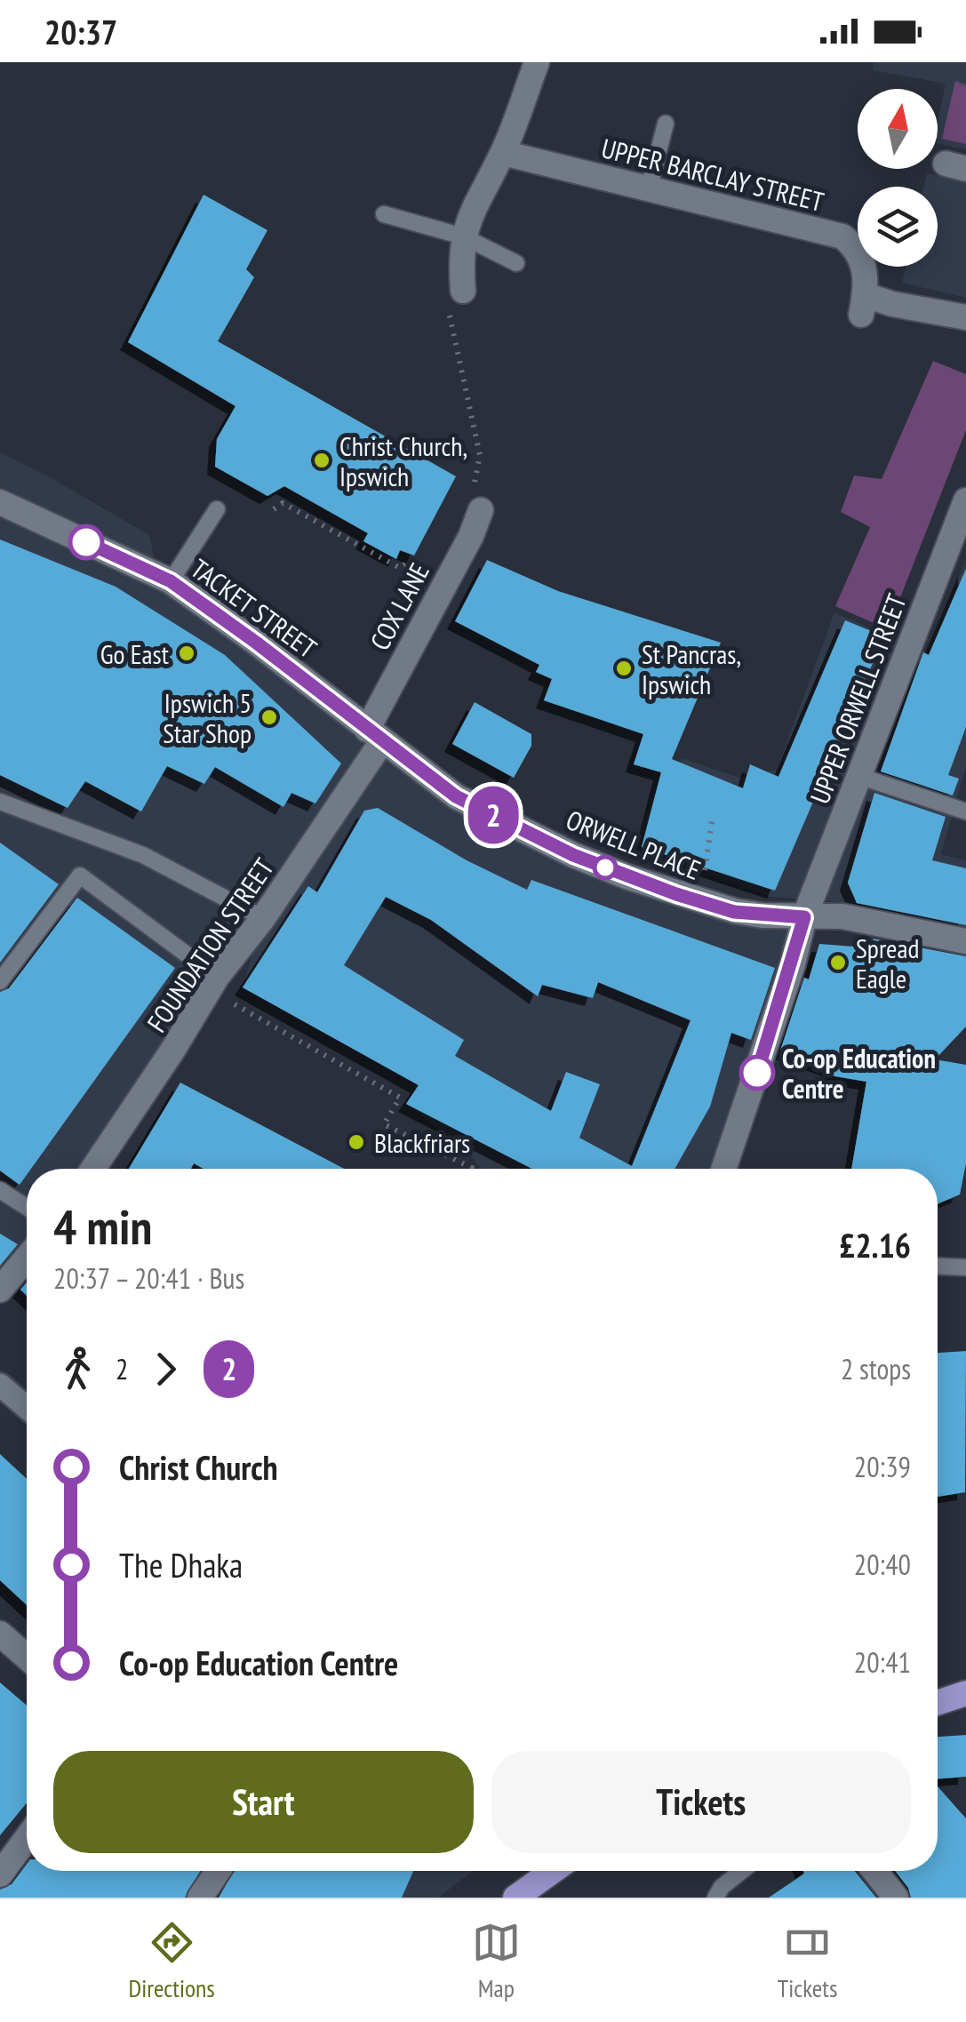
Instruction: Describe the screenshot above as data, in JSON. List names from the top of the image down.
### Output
{
  "streets": {
    "street": [
      "UPPER BARCLAY STREET",
      "COX LANE",
      "TACKET STREET",
      "UPPER ORWELL STREET",
      "ORWELL PLACE",
      "FOUNDATION STREET"
    ]
  },
  "crossings": [
    ["COX LANE", "TACKET STREET"],
    ["COX LANE", "ORWELL PLACE"],
    ["COX LANE", "FOUNDATION STREET"],
    ["TACKET STREET", "ORWELL PLACE"],
    ["TACKET STREET", "FOUNDATION STREET"],
    ["UPPER ORWELL STREET", "ORWELL PLACE"],
    ["ORWELL PLACE", "FOUNDATION STREET"]
  ],
  "places": [
    "Christ Church, Ipswich",
    "Go East",
    "St Pancras, Ipswich",
    "Ipswich 5 Star Shop",
    "Spread Eagle",
    "Co-op Education Centre",
    "Blackfriars"
  ],
  "lines": ["bus line 2"],
  "north": "top",
  "page": {
    "status": "20:37",
    "on_map": "2",
    "heading": ["4 min", "20:37 – 20:41 · Bus", "£2.16"],
    "legs": ["2", "2", "2 stops"],
    "list": [
      {
        "name": "Christ Church",
        "value": "20:39"
      },
      {
        "name": "The Dhaka",
        "value": "20:40"
      },
      {
        "name": "Co-op Education Centre",
        "value": "20:41"
      }
    ],
    "buttons": ["Start", "Tickets"],
    "tabs": ["Directions", "Map", "Tickets"]
  }
}
